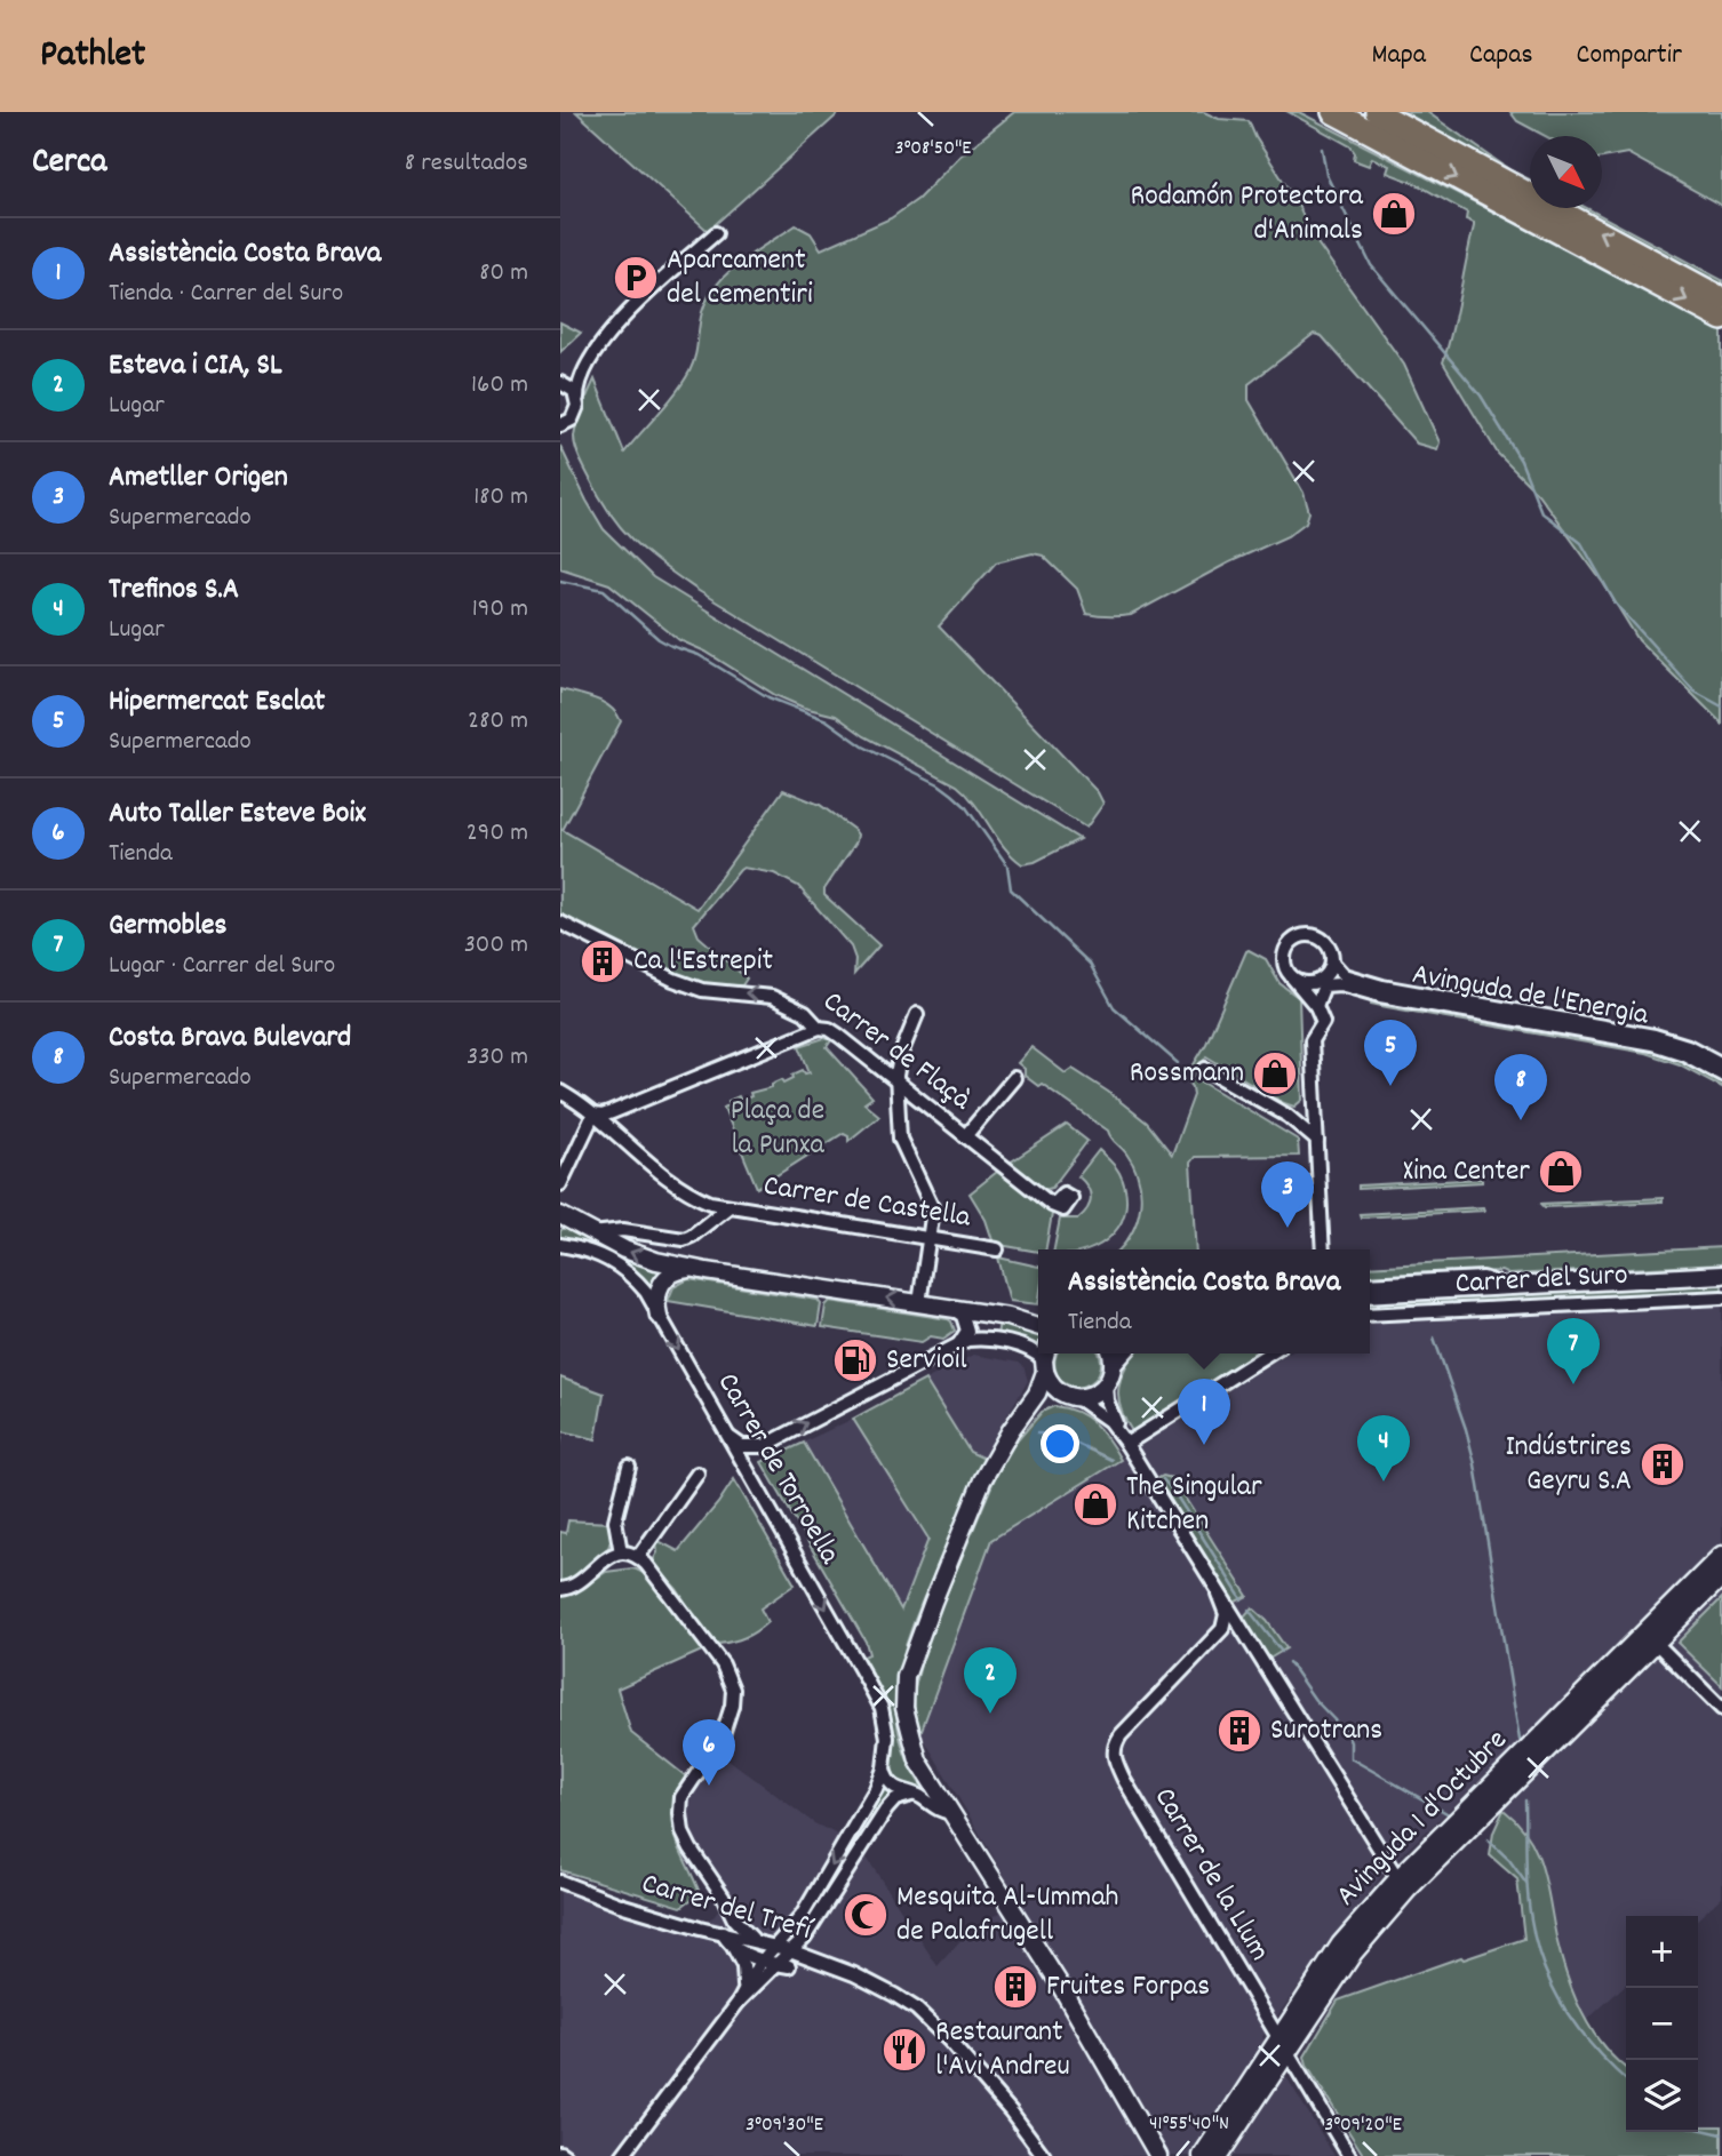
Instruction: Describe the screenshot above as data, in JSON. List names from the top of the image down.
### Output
{
  "streets": {
    "main road": ["Avinguda 1 d'Octubre"],
    "street": [
      "Avinguda de l'Energia",
      "Carrer de Flaçà",
      "Carrer de Castella",
      "Carrer del Suro",
      "Carrer de Torroella",
      "Carrer de la Llum",
      "Carrer del Trefí"
    ]
  },
  "crossings": [
    ["Avinguda 1 d'Octubre", "Carrer de la Llum"]
  ],
  "one_way": ["Carrer de Flaçà", "Carrer de Torroella"],
  "parks": ["Plaça de la Punxa"],
  "places": {
    "shop": [
      "Rodamón Protectora d'Animals",
      "Rossmann",
      "Xina Center",
      "The Singular Kitchen"
    ],
    "parking": ["Aparcament del cementiri"],
    "building": [
      "Ca l'Estrepit",
      "Indústrires Geyru S.A",
      "Surotrans",
      "Fruites Forpas"
    ],
    "fuel station": ["Servioil"],
    "mosque": ["Mesquita Al-Ummah de Palafrugell"],
    "restaurant": ["Restaurant l'Avi Andreu"]
  },
  "north": "bottom right",
  "page": {
    "header": "Pathlet",
    "nav": ["Mapa", "Capas", "Compartir"],
    "heading": ["Cerca", "8 resultados"],
    "list": [
      {
        "mark": "1",
        "name": "Assistència Costa Brava",
        "note": "Tienda · Carrer del Suro",
        "value": "80 m"
      },
      {
        "mark": "2",
        "name": "Esteva i CIA, SL",
        "note": "Lugar",
        "value": "160 m"
      },
      {
        "mark": "3",
        "name": "Ametller Origen",
        "note": "Supermercado",
        "value": "180 m"
      },
      {
        "mark": "4",
        "name": "Trefinos S.A",
        "note": "Lugar",
        "value": "190 m"
      },
      {
        "mark": "5",
        "name": "Hipermercat Esclat",
        "note": "Supermercado",
        "value": "280 m"
      },
      {
        "mark": "6",
        "name": "Auto Taller Esteve Boix",
        "note": "Tienda",
        "value": "290 m"
      },
      {
        "mark": "7",
        "name": "Germobles",
        "note": "Lugar · Carrer del Suro",
        "value": "300 m"
      },
      {
        "mark": "8",
        "name": "Costa Brava Bulevard",
        "note": "Supermercado",
        "value": "330 m"
      }
    ],
    "pins": [
      "5",
      "8",
      "3",
      "7",
      "1",
      "4",
      "2",
      "6"
    ],
    "popup": ["Assistència Costa Brava", "Tienda"],
    "map_buttons": ["+", "−"]
  },
  "coordinates": [
    "3°08'50\"E",
    "41°55'40\"N",
    "3°09'30\"E",
    "3°09'20\"E"
  ]
}
